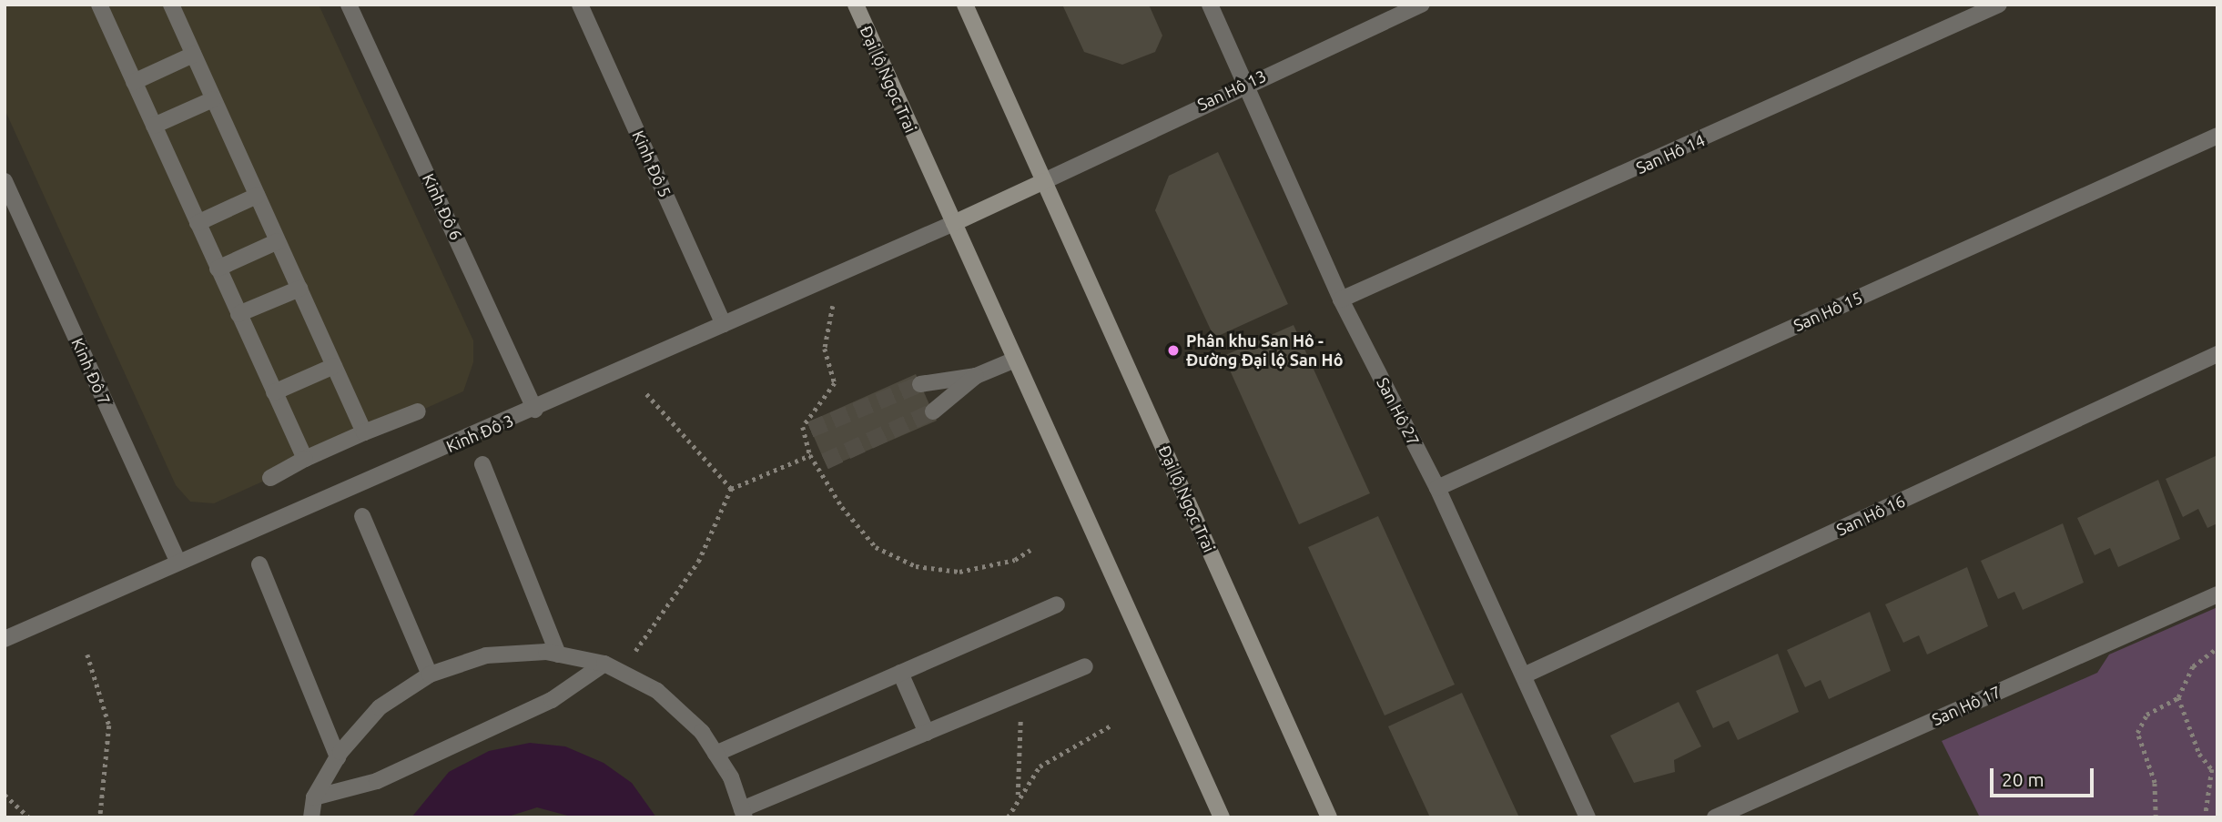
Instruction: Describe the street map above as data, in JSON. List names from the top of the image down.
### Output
{
  "streets": {
    "main road": ["Đại lộ Ngọc Trai"],
    "street": [
      "San Hô 13",
      "San Hô 14",
      "Kinh Đô 5",
      "Kinh Đô 6",
      "San Hô 15",
      "Kinh Đô 7",
      "San Hô 27",
      "Kinh Đô 3",
      "San Hô 16",
      "San Hô 17"
    ]
  },
  "crossings": [
    ["Đại lộ Ngọc Trai", "San Hô 13"],
    ["Đại lộ Ngọc Trai", "Kinh Đô 3"],
    ["San Hô 13", "San Hô 27"],
    ["San Hô 14", "San Hô 27"],
    ["Kinh Đô 5", "Kinh Đô 3"],
    ["Kinh Đô 6", "Kinh Đô 3"],
    ["San Hô 15", "San Hô 27"],
    ["Kinh Đô 7", "Kinh Đô 3"],
    ["San Hô 27", "San Hô 16"]
  ],
  "places": ["Phân khu San Hô - Đường Đại lộ San Hô"],
  "scale_bar": "20 m"
}
